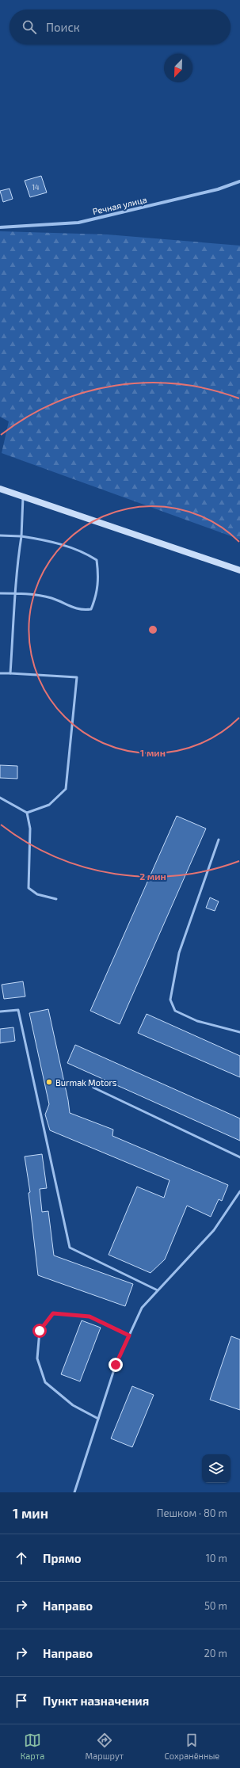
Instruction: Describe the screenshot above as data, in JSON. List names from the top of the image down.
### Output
{
  "streets": {
    "street": ["Речная улица"]
  },
  "places": ["Burmak Motors"],
  "house_numbers": ["14"],
  "north": "bottom left",
  "page": {
    "search": "Поиск",
    "heading": ["1 мин", "Пешком · 80 m"],
    "list": [
      ["Прямо", "10 m"],
      ["Направо", "50 m"],
      ["Направо", "20 m"],
      "Пункт назначения"
    ],
    "nav": ["Карта", "Маршрут", "Сохранённые"]
  },
  "rings": ["1 мин", "2 мин"]
}
